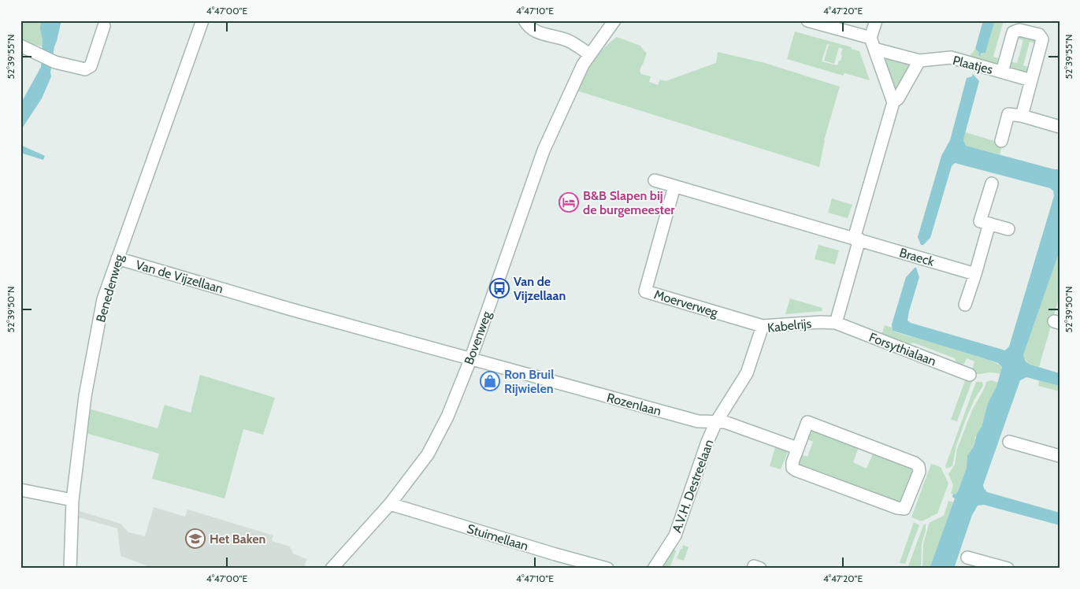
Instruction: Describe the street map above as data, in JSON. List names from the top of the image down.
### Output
{
  "streets": {
    "street": [
      "Plaatjes",
      "Braeck",
      "Van de Vijzellaan",
      "Benedenweg",
      "Moerverweg",
      "Kabelrijs",
      "Bovenweg",
      "Forsythialaan",
      "Rozenlaan",
      "A.V.H. Destreelaan",
      "Stuimellaan"
    ]
  },
  "crossings": [
    ["Van de Vijzellaan", "Benedenweg"],
    ["Van de Vijzellaan", "Bovenweg"],
    ["Van de Vijzellaan", "Rozenlaan"],
    ["Moerverweg", "Kabelrijs"],
    ["Kabelrijs", "Forsythialaan"],
    ["Kabelrijs", "Rozenlaan"],
    ["Kabelrijs", "A.V.H. Destreelaan"],
    ["Bovenweg", "Rozenlaan"],
    ["Bovenweg", "Stuimellaan"],
    ["Rozenlaan", "A.V.H. Destreelaan"]
  ],
  "places": {
    "hotel": ["B&B Slapen bij de burgemeester"],
    "bus stop": ["Van de Vijzellaan"],
    "shop": ["Ron Bruil Rijwielen"],
    "school or university": ["Het Baken"]
  },
  "coordinates": [
    "4°47'00\"E",
    "4°47'10\"E",
    "4°47'20\"E",
    "52°39'55\"N",
    "52°39'50\"N"
  ]
}
